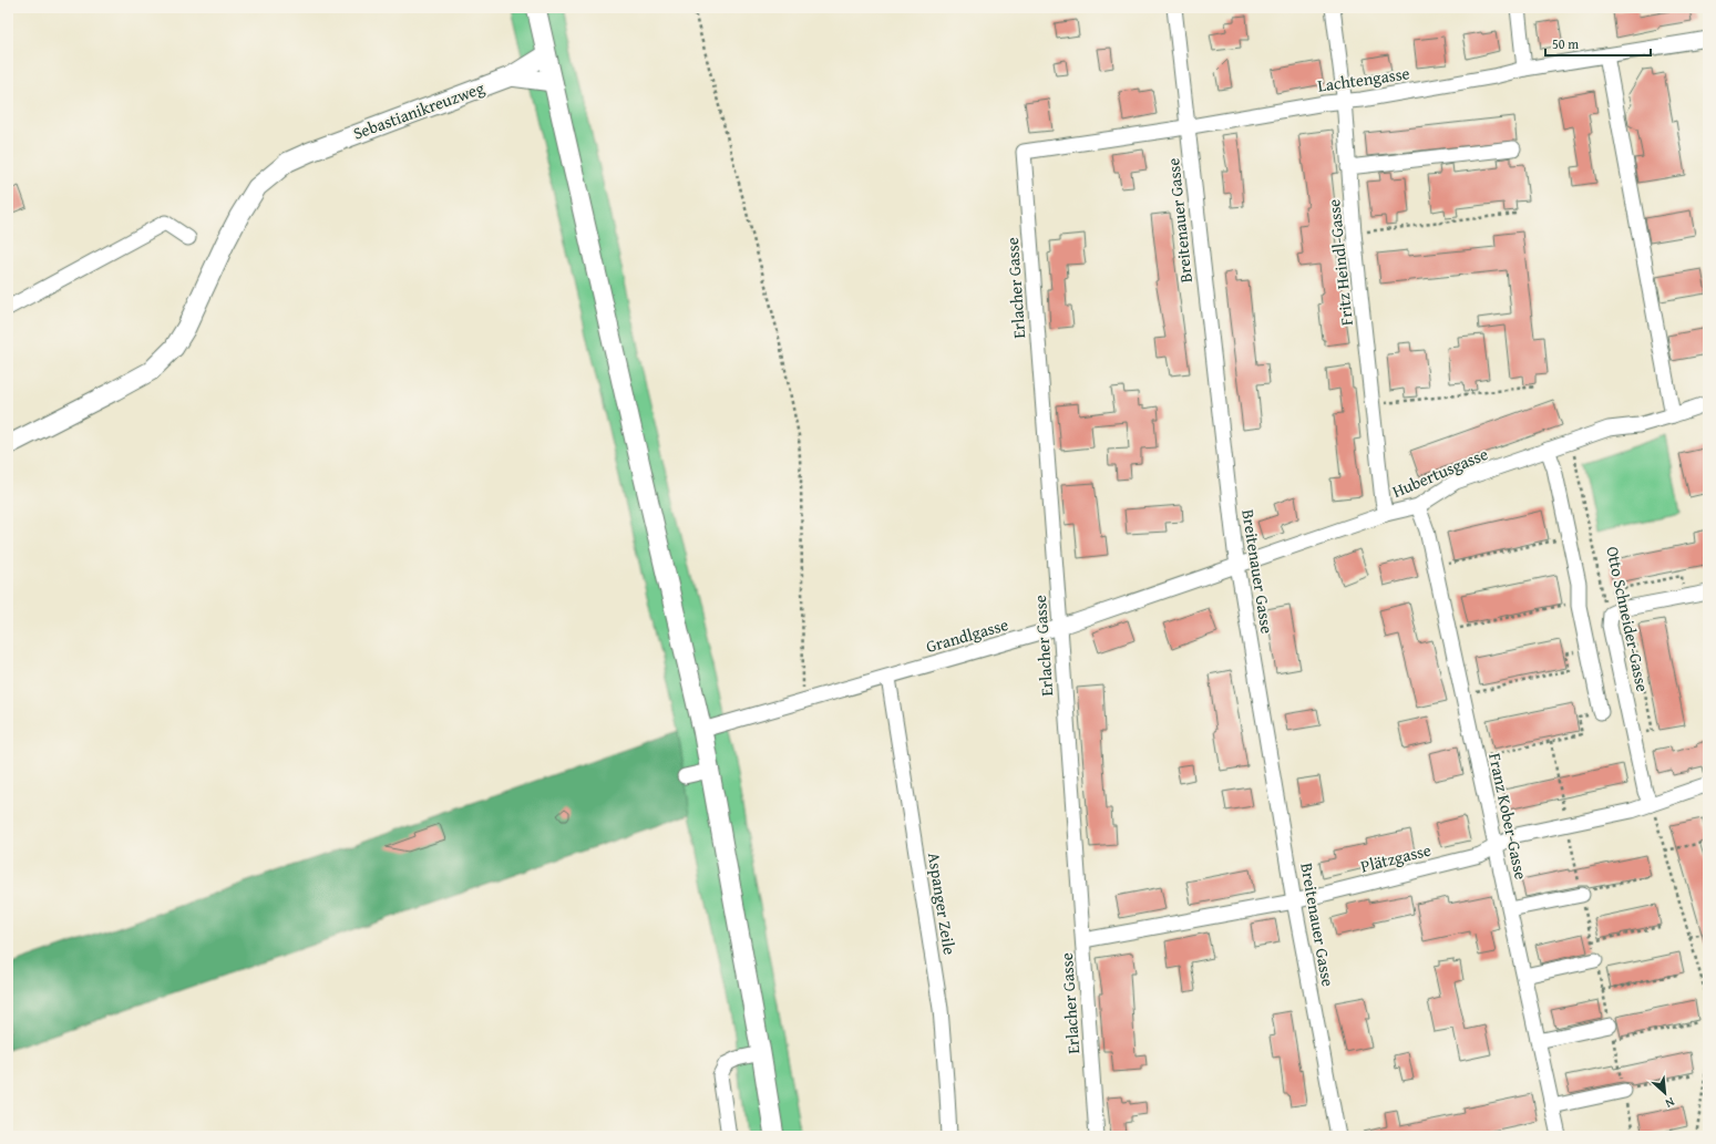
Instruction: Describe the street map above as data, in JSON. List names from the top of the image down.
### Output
{
  "streets": {
    "main road": ["Sebastianikreuzweg"],
    "street": [
      "Lachtengasse",
      "Breitenauer Gasse",
      "Fritz Heindl-Gasse",
      "Erlacher Gasse",
      "Hubertusgasse",
      "Otto Schneider-Gasse",
      "Grandlgasse",
      "Franz Kober-Gasse",
      "Plätzgasse",
      "Aspanger Zeile"
    ]
  },
  "crossings": [
    ["Lachtengasse", "Breitenauer Gasse"],
    ["Lachtengasse", "Fritz Heindl-Gasse"],
    ["Lachtengasse", "Erlacher Gasse"],
    ["Breitenauer Gasse", "Hubertusgasse"],
    ["Breitenauer Gasse", "Grandlgasse"],
    ["Breitenauer Gasse", "Plätzgasse"],
    ["Fritz Heindl-Gasse", "Hubertusgasse"],
    ["Erlacher Gasse", "Grandlgasse"],
    ["Erlacher Gasse", "Plätzgasse"],
    ["Hubertusgasse", "Otto Schneider-Gasse"],
    ["Hubertusgasse", "Grandlgasse"],
    ["Hubertusgasse", "Franz Kober-Gasse"],
    ["Otto Schneider-Gasse", "Plätzgasse"],
    ["Grandlgasse", "Aspanger Zeile"],
    ["Franz Kober-Gasse", "Plätzgasse"]
  ],
  "scale_bar": "50 m",
  "north": "bottom right"
}
